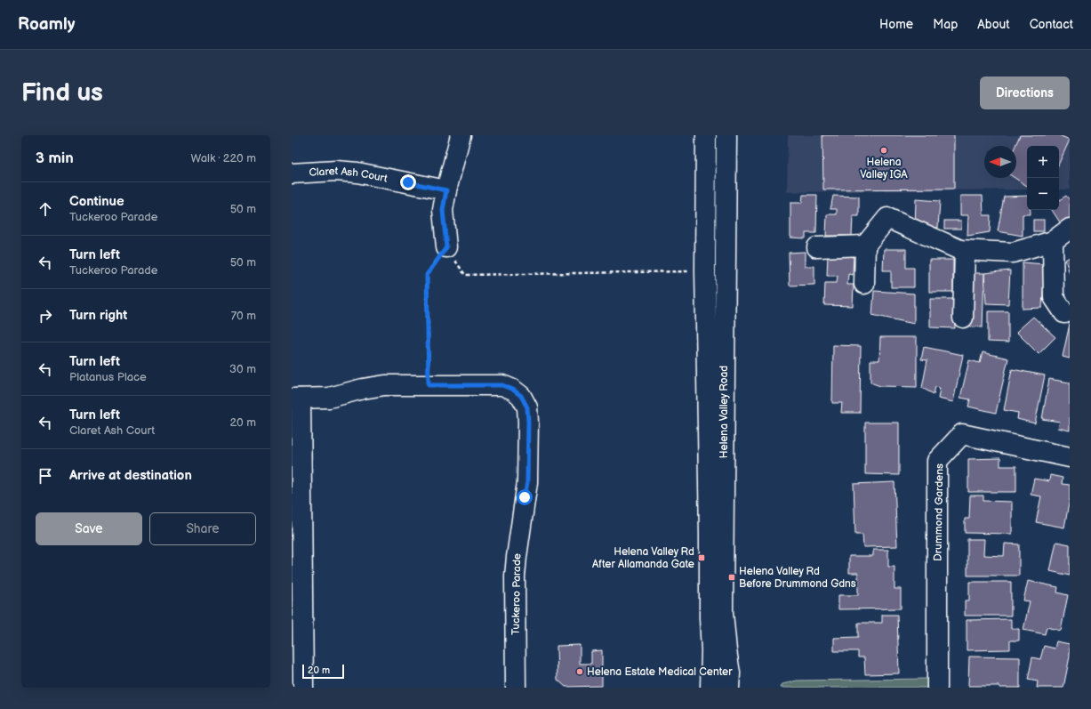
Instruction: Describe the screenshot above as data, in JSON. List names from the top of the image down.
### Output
{
  "streets": {
    "street": [
      "Claret Ash Court",
      "Helena Valley Road",
      "Drummond Gardens",
      "Tuckeroo Parade"
    ]
  },
  "places": {
    "other": ["Helena Valley IGA", "Helena Estate Medical Center"],
    "transit": ["Helena Valley Rd After Allamanda Gate", "Helena Valley Rd Before Drummond Gdns"]
  },
  "scale_bar": "20 m",
  "north": "left",
  "page": {
    "header": "Roamly",
    "nav": [
      "Home",
      "Map",
      "About",
      "Contact"
    ],
    "buttons": [
      "Directions",
      ["Save", "Share"]
    ],
    "title": "Find us",
    "heading": ["3 min", "Walk · 220 m"],
    "map_buttons": ["+", "−"],
    "list": [
      ["Continue", "Tuckeroo Parade", "50 m"],
      ["Turn left", "Tuckeroo Parade", "50 m"],
      ["Turn right", "70 m"],
      ["Turn left", "Platanus Place", "30 m"],
      ["Turn left", "Claret Ash Court", "20 m"],
      "Arrive at destination"
    ],
    "scale": "20 m"
  }
}
